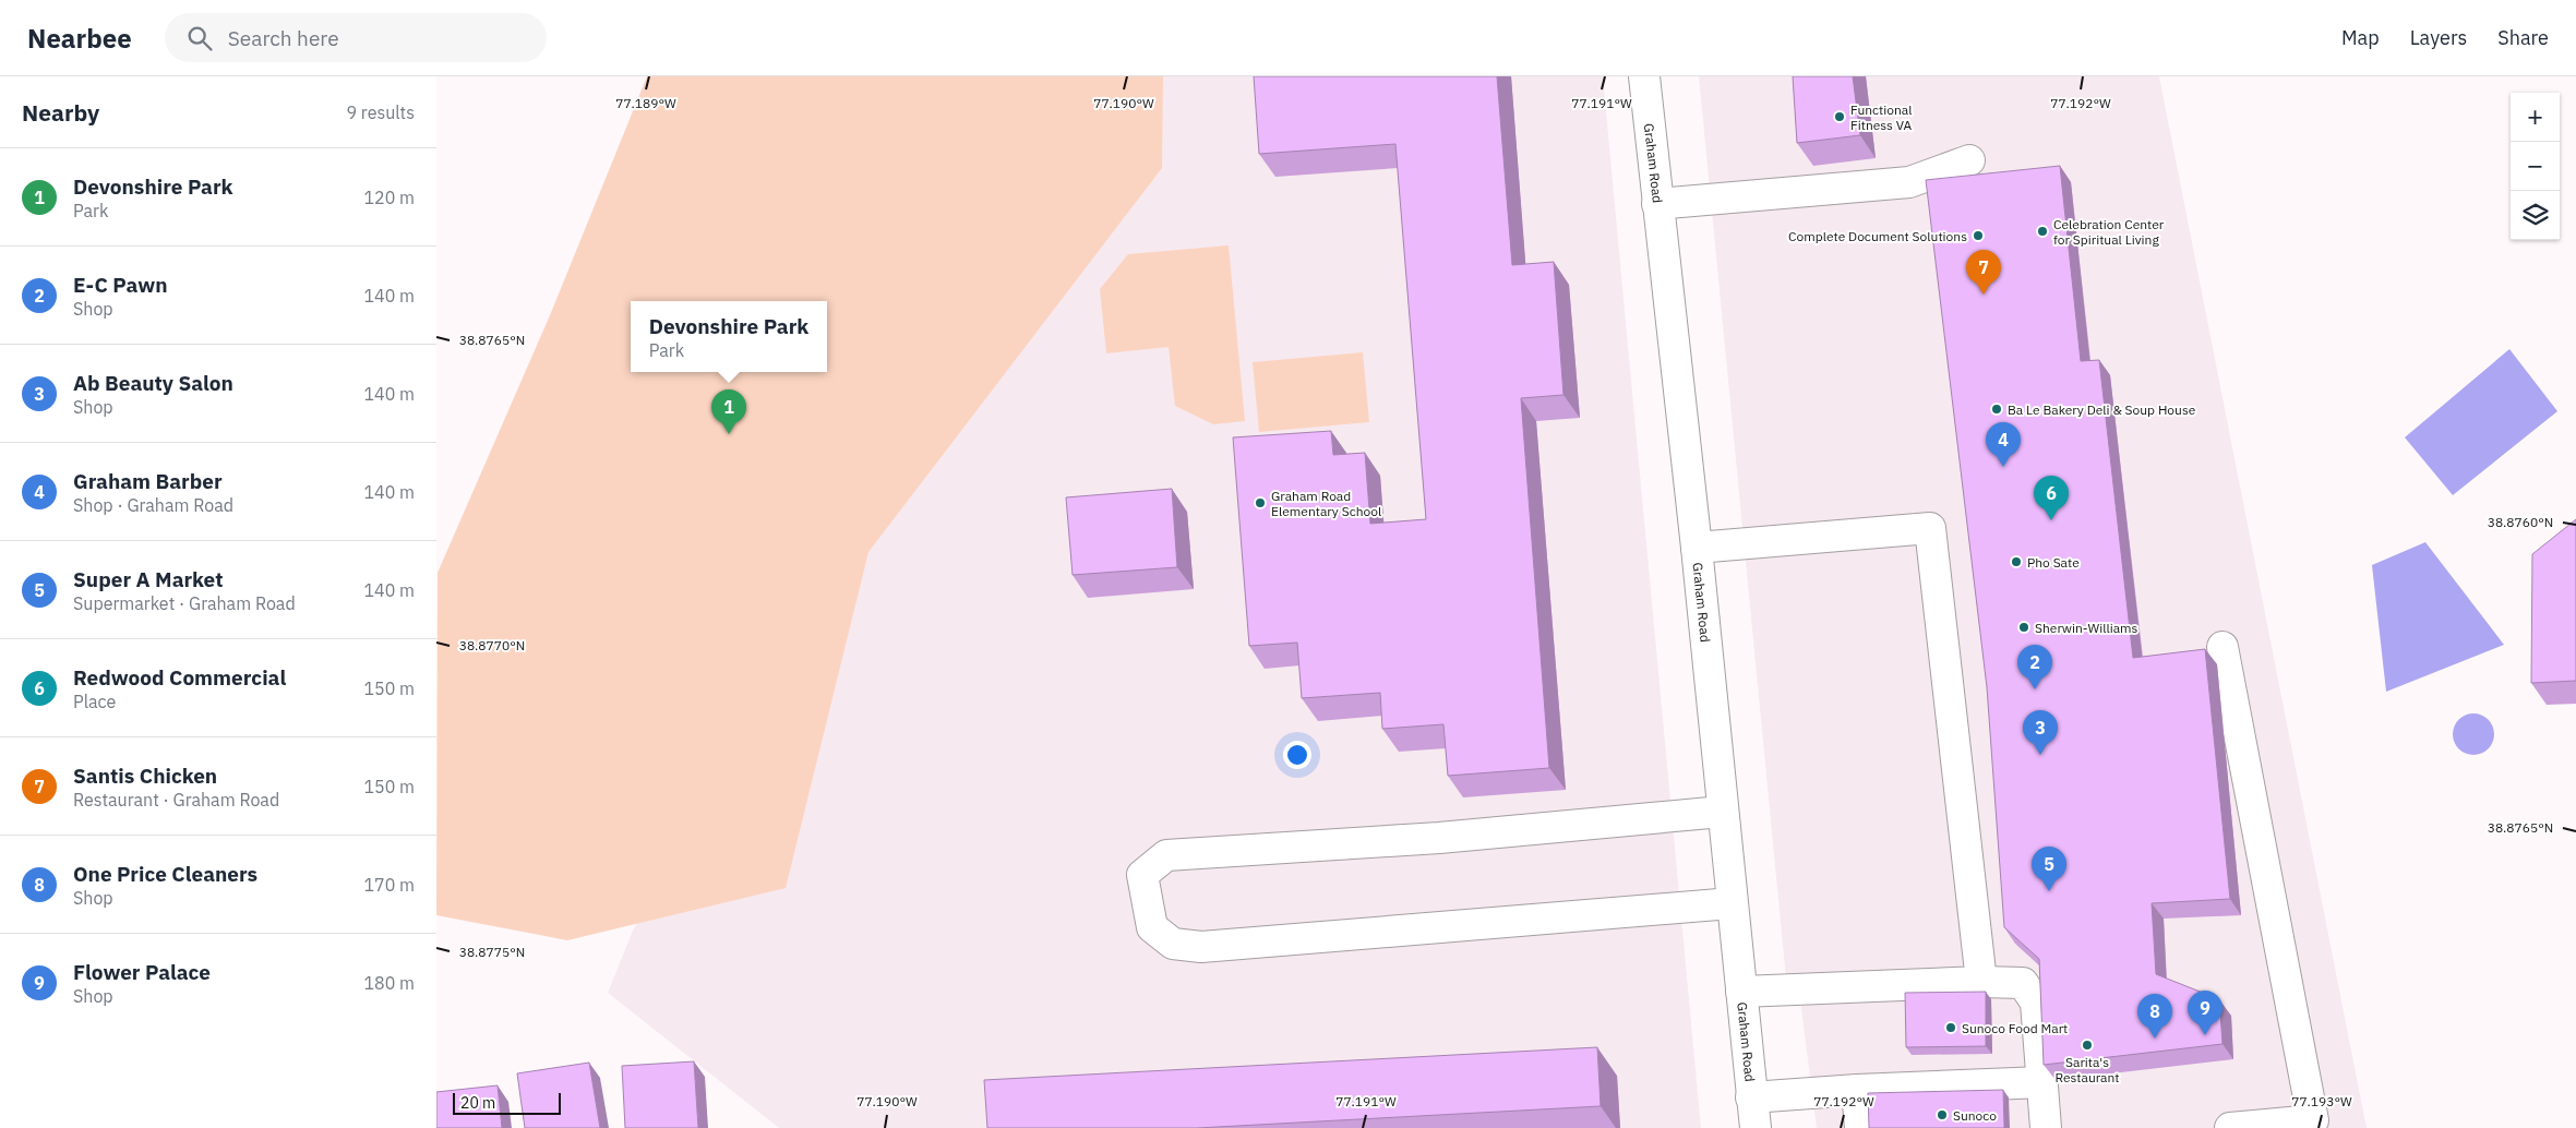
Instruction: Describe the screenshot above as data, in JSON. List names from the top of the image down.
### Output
{
  "streets": {
    "street": ["Graham Road"]
  },
  "places": [
    "Functional Fitness VA",
    "Celebration Center for Spiritual Living",
    "Complete Document Solutions",
    "Ba Le Bakery Deli & Soup House",
    "Graham Road Elementary School",
    "Pho Sate",
    "Sherwin-Williams",
    "Sunoco Food Mart",
    "Sarita's Restaurant",
    "Sunoco"
  ],
  "scale_bar": "20 m",
  "page": {
    "header": "Nearbee",
    "search": "Search here",
    "nav": ["Map", "Layers", "Share"],
    "heading": ["Nearby", "9 results"],
    "map_buttons": ["+", "−"],
    "list": [
      {
        "mark": "1",
        "name": "Devonshire Park",
        "note": "Park",
        "value": "120 m"
      },
      {
        "mark": "2",
        "name": "E-C Pawn",
        "note": "Shop",
        "value": "140 m"
      },
      {
        "mark": "3",
        "name": "Ab Beauty Salon",
        "note": "Shop",
        "value": "140 m"
      },
      {
        "mark": "4",
        "name": "Graham Barber",
        "note": "Shop · Graham Road",
        "value": "140 m"
      },
      {
        "mark": "5",
        "name": "Super A Market",
        "note": "Supermarket · Graham Road",
        "value": "140 m"
      },
      {
        "mark": "6",
        "name": "Redwood Commercial",
        "note": "Place",
        "value": "150 m"
      },
      {
        "mark": "7",
        "name": "Santis Chicken",
        "note": "Restaurant · Graham Road",
        "value": "150 m"
      },
      {
        "mark": "8",
        "name": "One Price Cleaners",
        "note": "Shop",
        "value": "170 m"
      },
      {
        "mark": "9",
        "name": "Flower Palace",
        "note": "Shop",
        "value": "180 m"
      }
    ],
    "pins": [
      "7",
      "1",
      "4",
      "6",
      "2",
      "3",
      "5",
      "9",
      "8"
    ],
    "popup": ["Devonshire Park", "Park"],
    "scale": "20 m"
  },
  "coordinates": [
    "77.189°W",
    "77.190°W",
    "77.191°W",
    "77.192°W",
    "38.8765°N",
    "38.8760°N",
    "38.8770°N",
    "38.8775°N",
    "77.193°W"
  ]
}
